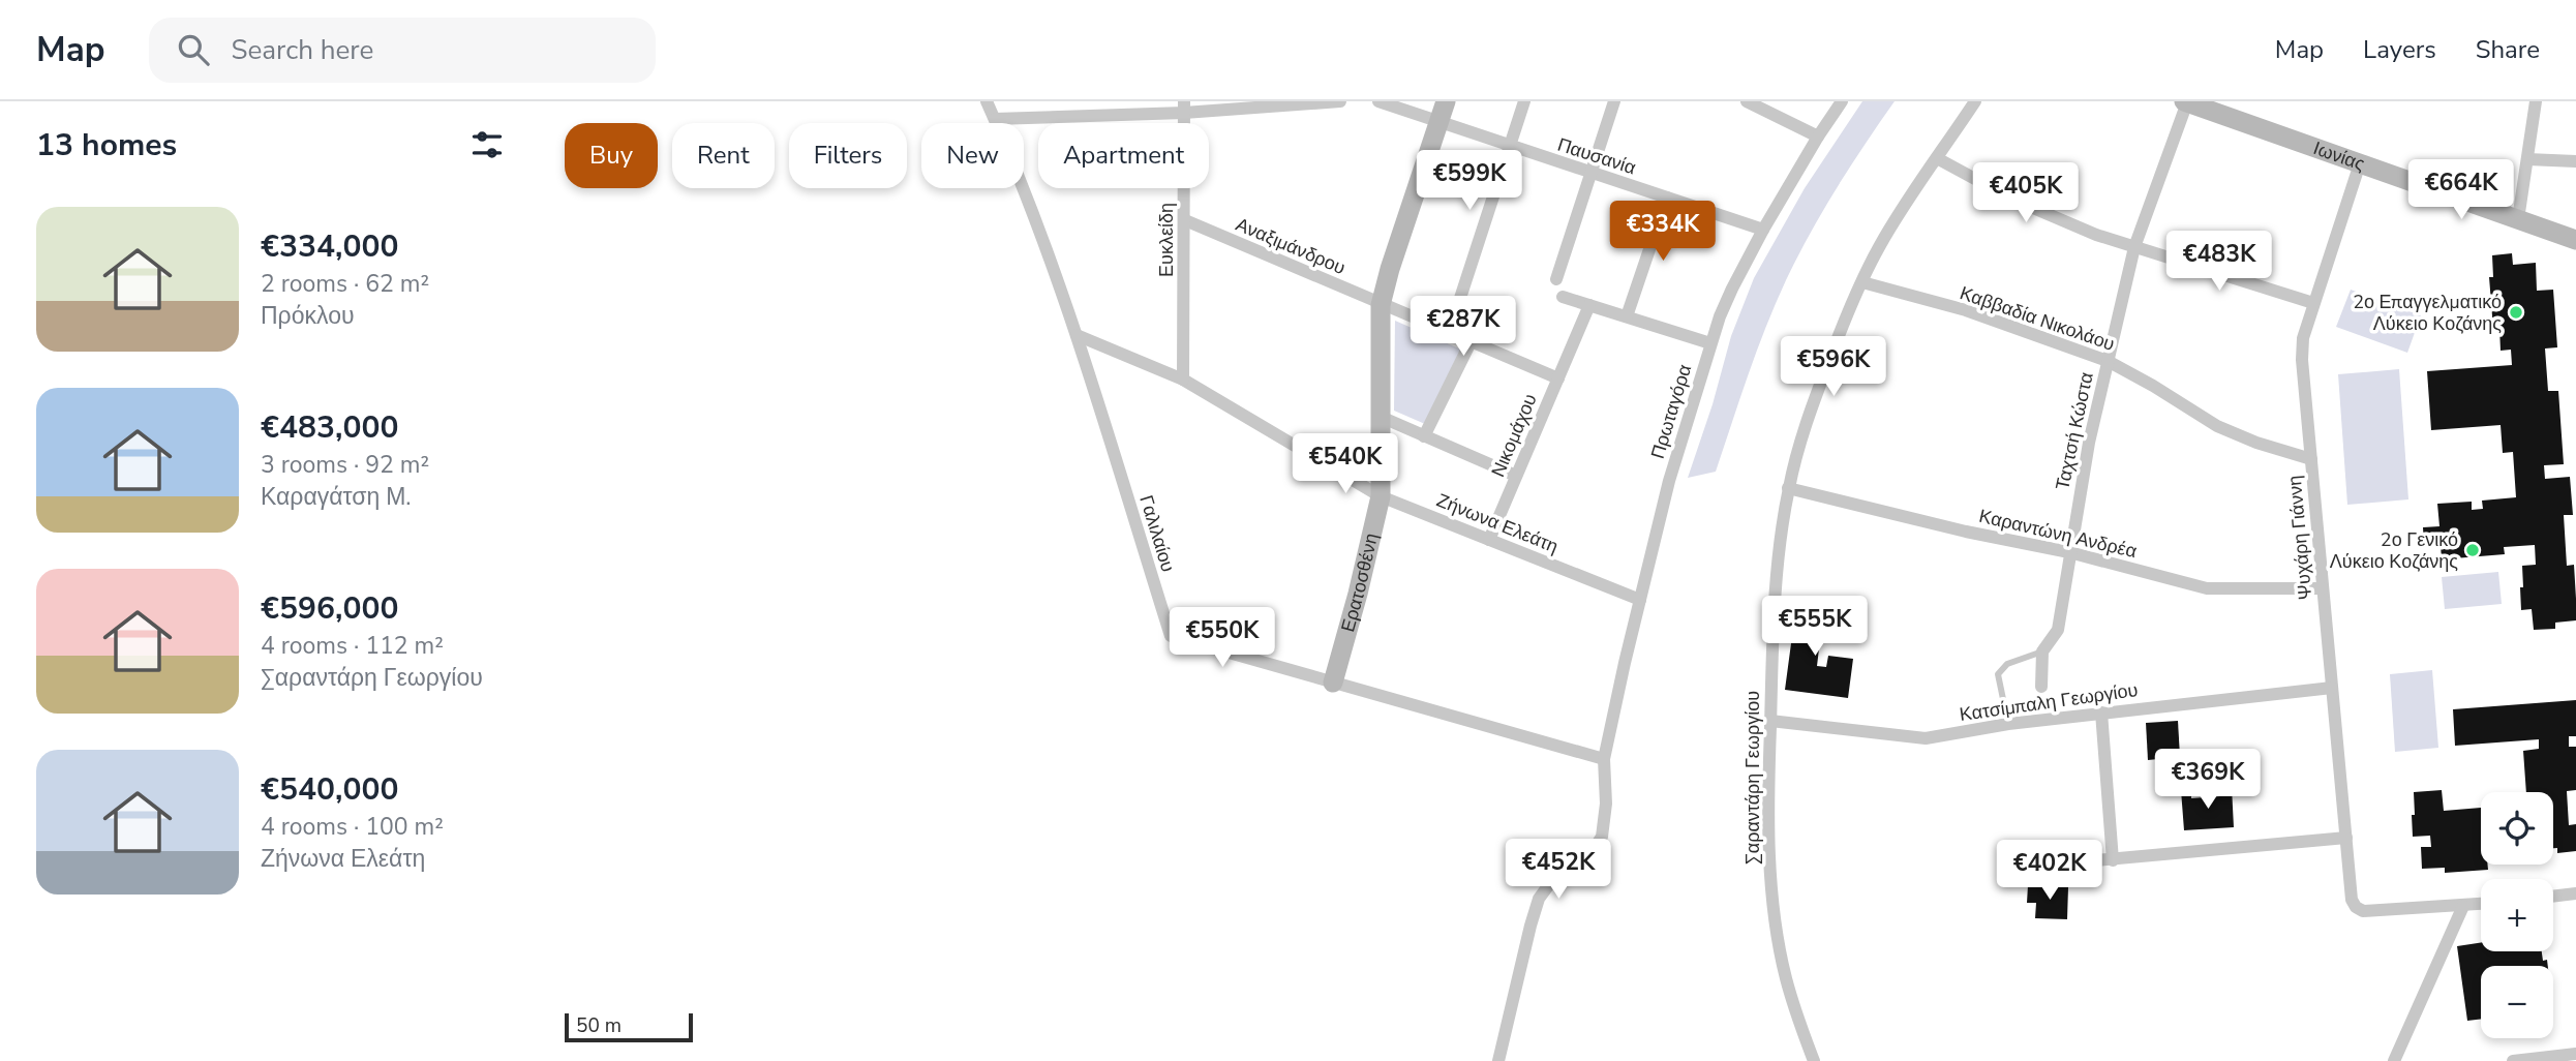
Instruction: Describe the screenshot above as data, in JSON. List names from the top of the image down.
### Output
{
  "streets": {
    "street": [
      "Παυσανία",
      "Ιωνίας",
      "Ευκλείδη",
      "Αναξιμάνδρου",
      "Καββαδία Νικολάου",
      "Πρωταγόρα",
      "Ταχτσή Κώστα",
      "Νικομάχου",
      "Ζήνωνα Ελεάτη",
      "Γαλιλαίου",
      "Καραντώνη Ανδρέα",
      "Ψυχάρη Γιάννη",
      "Ερατοσθένη",
      "Κατσίμπαλη Γεωργίου",
      "Σαραντάρη Γεωργίου"
    ]
  },
  "crossings": [
    ["Παυσανία", "Πρωταγόρα"],
    ["Παυσανία", "Ερατοσθένη"],
    ["Ιωνίας", "Ταχτσή Κώστα"],
    ["Ιωνίας", "Ψυχάρη Γιάννη"],
    ["Ευκλείδη", "Αναξιμάνδρου"],
    ["Ευκλείδη", "Ζήνωνα Ελεάτη"],
    ["Αναξιμάνδρου", "Νικομάχου"],
    ["Αναξιμάνδρου", "Ερατοσθένη"],
    ["Καββαδία Νικολάου", "Ταχτσή Κώστα"],
    ["Καββαδία Νικολάου", "Ψυχάρη Γιάννη"],
    ["Καββαδία Νικολάου", "Σαραντάρη Γεωργίου"],
    ["Πρωταγόρα", "Ζήνωνα Ελεάτη"],
    ["Πρωταγόρα", "Γαλιλαίου"],
    ["Ταχτσή Κώστα", "Καραντώνη Ανδρέα"],
    ["Νικομάχου", "Ζήνωνα Ελεάτη"],
    ["Ζήνωνα Ελεάτη", "Γαλιλαίου"],
    ["Ζήνωνα Ελεάτη", "Ερατοσθένη"],
    ["Γαλιλαίου", "Ερατοσθένη"],
    ["Καραντώνη Ανδρέα", "Ψυχάρη Γιάννη"],
    ["Καραντώνη Ανδρέα", "Σαραντάρη Γεωργίου"],
    ["Ψυχάρη Γιάννη", "Κατσίμπαλη Γεωργίου"],
    ["Κατσίμπαλη Γεωργίου", "Σαραντάρη Γεωργίου"]
  ],
  "places": ["2ο Επαγγελματικό Λύκειο Κοζάνης", "2ο Γενικό Λύκειο Κοζάνης"],
  "scale_bar": "50 m",
  "page": {
    "header": "Map",
    "search": "Search here",
    "nav": ["Map", "Layers", "Share"],
    "heading": "13 homes",
    "chip": [
      "Buy",
      "Rent",
      "Filters",
      "New",
      "Apartment"
    ],
    "price": [
      "€599K",
      "€664K",
      "€405K",
      "€334K",
      "€483K",
      "€287K",
      "€596K",
      "€540K",
      "€555K",
      "€550K",
      "€369K",
      "€452K",
      "€402K"
    ],
    "list": [
      {
        "name": "€334,000",
        "note": "2 rooms · 62 m² · Πρόκλου"
      },
      {
        "name": "€483,000",
        "note": "3 rooms · 92 m² · Καραγάτση Μ."
      },
      {
        "name": "€596,000",
        "note": "4 rooms · 112 m² · Σαραντάρη Γεωργίου"
      },
      {
        "name": "€540,000",
        "note": "4 rooms · 100 m² · Ζήνωνα Ελεάτη"
      }
    ],
    "map_buttons": ["+", "−"],
    "scale": "50 m"
  }
}
